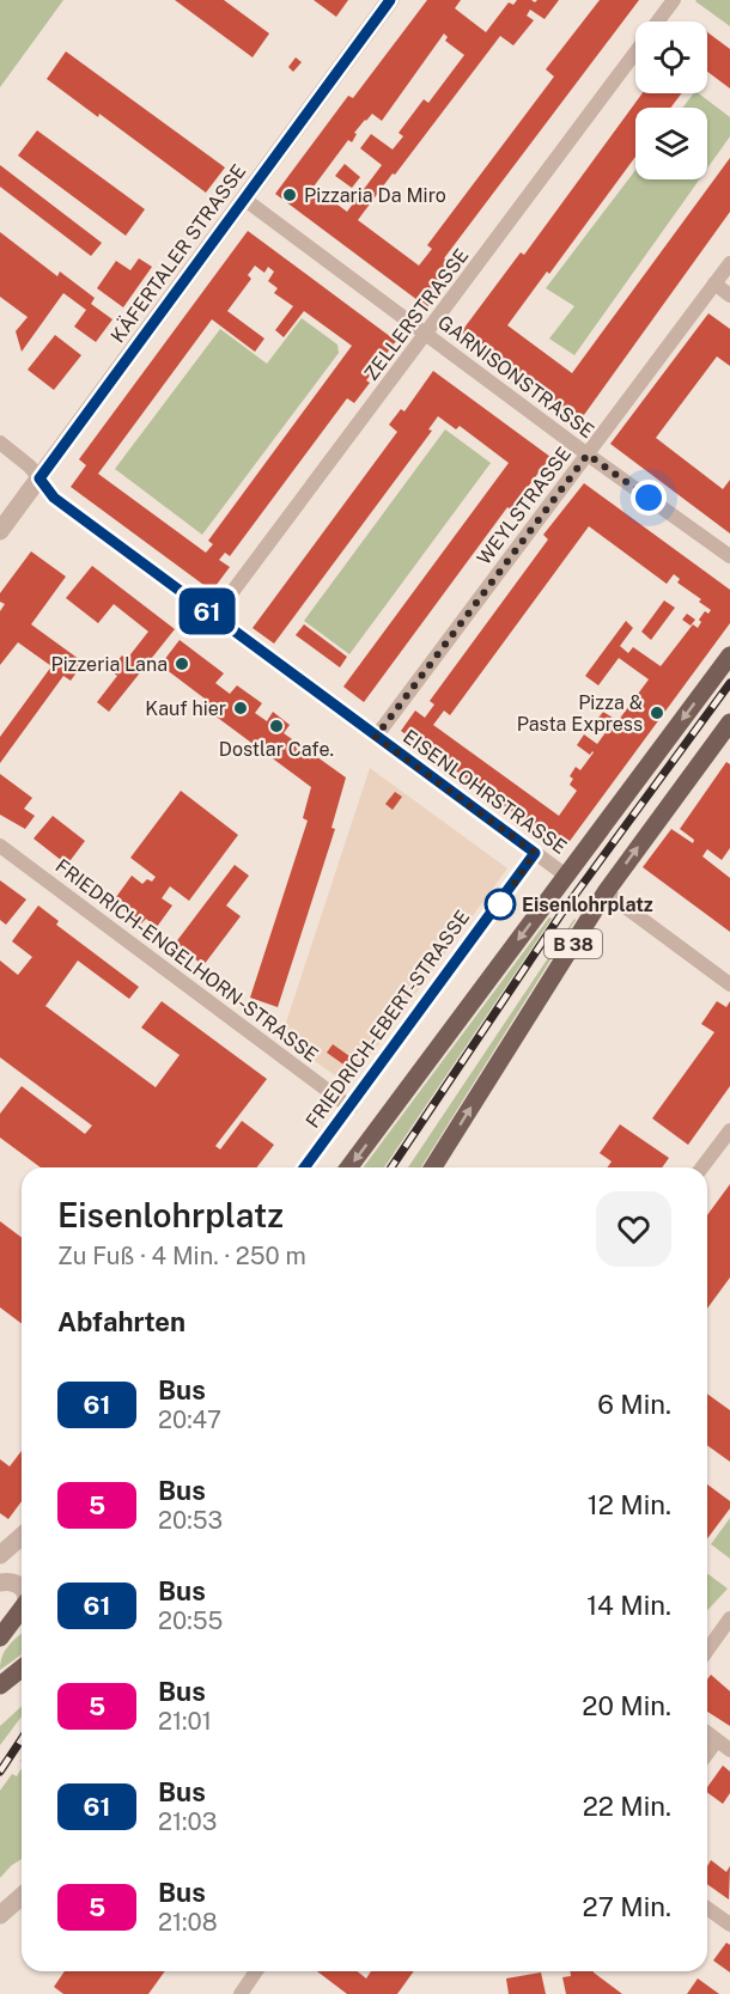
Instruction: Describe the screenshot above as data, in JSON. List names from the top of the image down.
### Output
{
  "streets": {
    "main road": ["B 38"],
    "street": [
      "KÄFERTALER STRASSE",
      "ZELLERSTRASSE",
      "GARNISONSTRASSE",
      "WEYLSTRASSE",
      "EISENLOHRSTRASSE",
      "FRIEDRICH-ENGELHORN-STRASSE",
      "FRIEDRICH-EBERT-STRASSE"
    ]
  },
  "crossings": [
    ["KÄFERTALER STRASSE", "GARNISONSTRASSE"],
    ["KÄFERTALER STRASSE", "EISENLOHRSTRASSE"],
    ["ZELLERSTRASSE", "GARNISONSTRASSE"],
    ["ZELLERSTRASSE", "EISENLOHRSTRASSE"],
    ["GARNISONSTRASSE", "WEYLSTRASSE"],
    ["WEYLSTRASSE", "EISENLOHRSTRASSE"],
    ["EISENLOHRSTRASSE", "B 38"],
    ["EISENLOHRSTRASSE", "FRIEDRICH-EBERT-STRASSE"],
    ["FRIEDRICH-ENGELHORN-STRASSE", "FRIEDRICH-EBERT-STRASSE"]
  ],
  "places": [
    "Pizzaria Da Miro",
    "Pizzeria Lana",
    "Kauf hier",
    "Pizza & Pasta Express",
    "Dostlar Cafe.",
    "Eisenlohrplatz"
  ],
  "lines": ["bus line 61"],
  "page": {
    "on_map": "61",
    "heading": [
      ["Eisenlohrplatz", "Zu Fuß · 4 Min. · 250 m"],
      "Abfahrten"
    ],
    "list": [
      {
        "mark": "61",
        "name": "Bus",
        "note": "20:47",
        "value": "6 Min."
      },
      {
        "mark": "5",
        "name": "Bus",
        "note": "20:53",
        "value": "12 Min."
      },
      {
        "mark": "61",
        "name": "Bus",
        "note": "20:55",
        "value": "14 Min."
      },
      {
        "mark": "5",
        "name": "Bus",
        "note": "21:01",
        "value": "20 Min."
      },
      {
        "mark": "61",
        "name": "Bus",
        "note": "21:03",
        "value": "22 Min."
      },
      {
        "mark": "5",
        "name": "Bus",
        "note": "21:08",
        "value": "27 Min."
      }
    ]
  }
}
